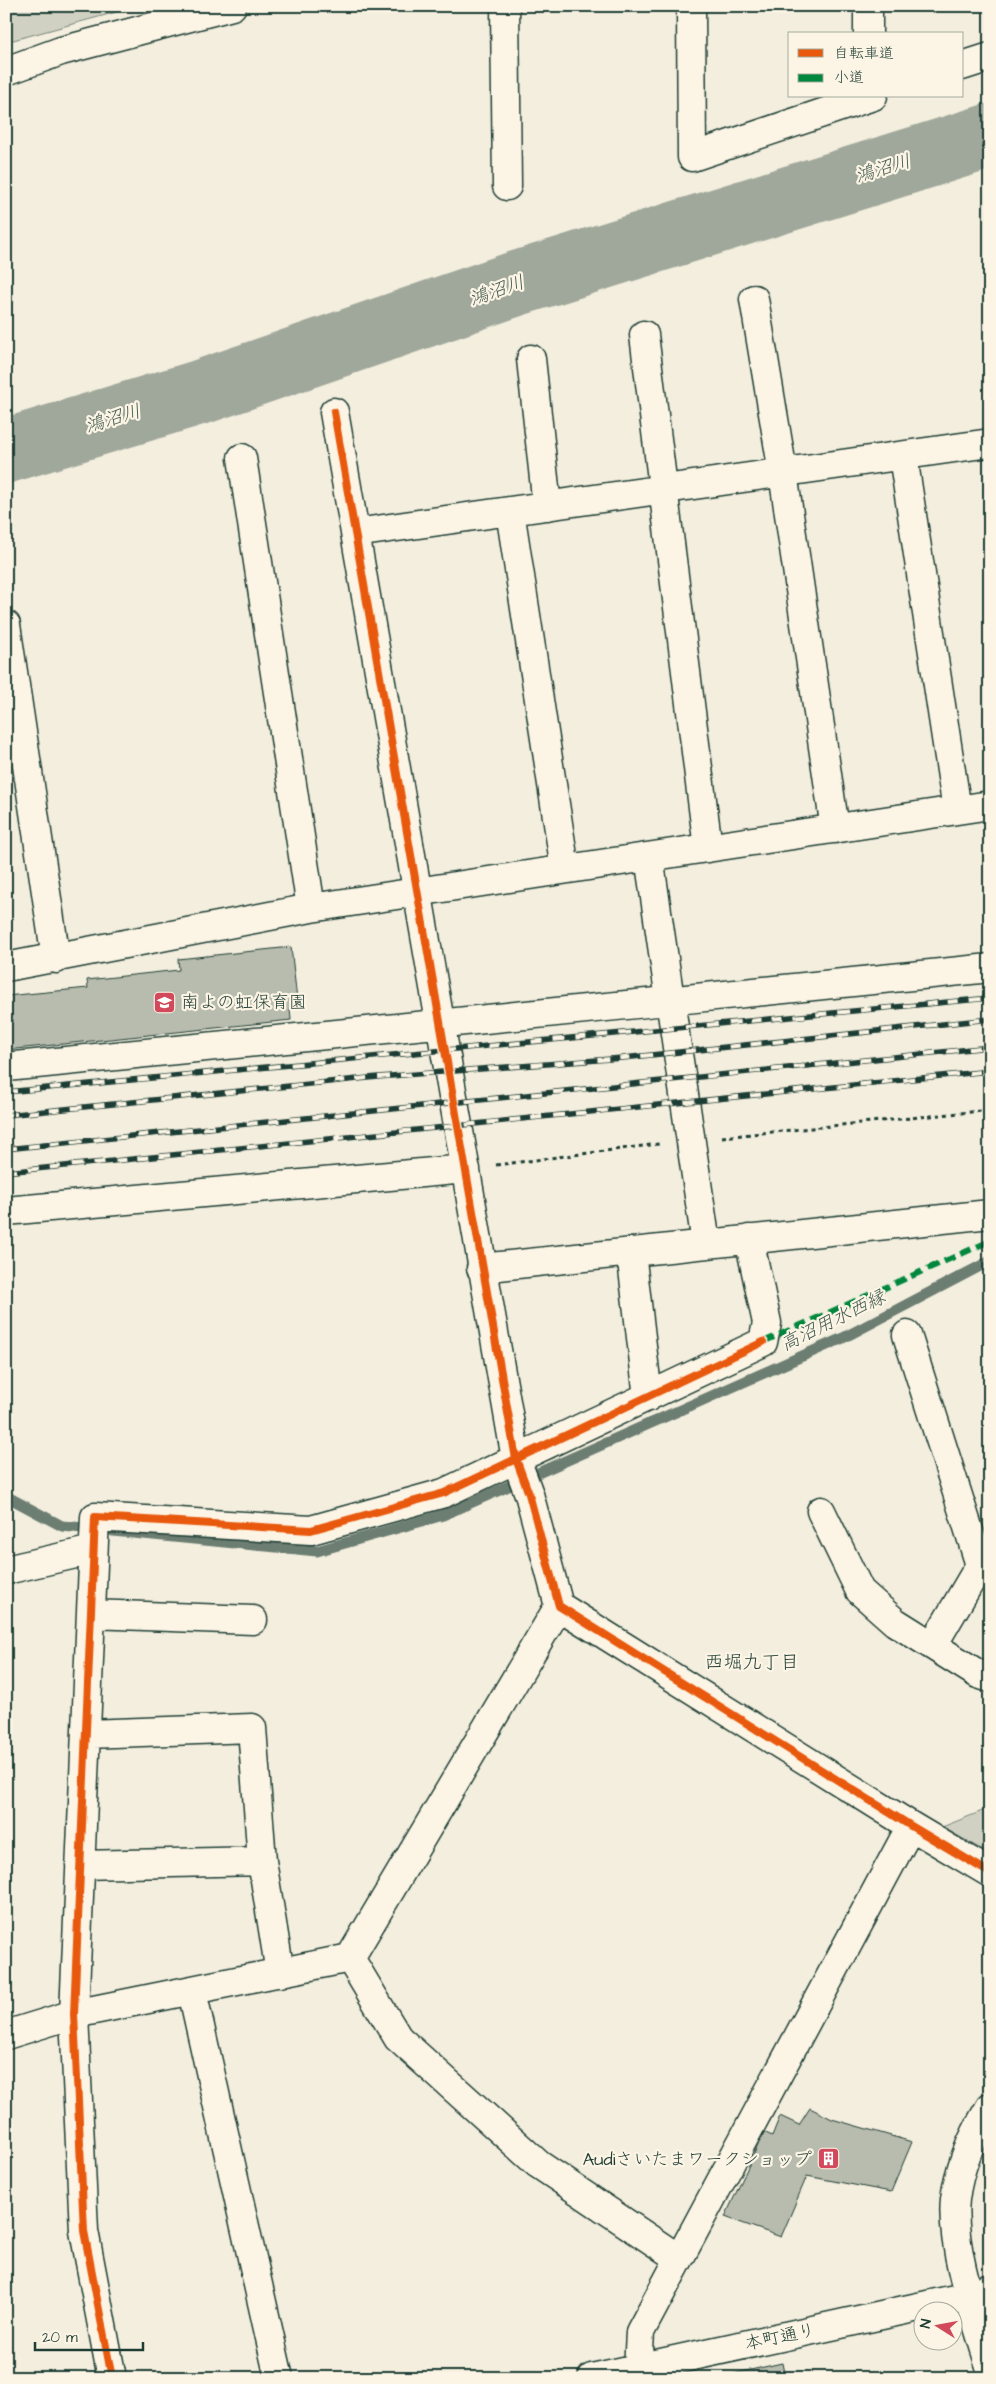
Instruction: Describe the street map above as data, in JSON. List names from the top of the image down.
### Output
{
  "streets": {
    "street": ["本町通り"]
  },
  "districts": ["西堀九丁目"],
  "water": ["鴻沼川", "高沼用水西縁"],
  "places": {
    "school or university": ["南よの虹保育園"],
    "building": ["Audiさいたまワークショップ"]
  },
  "legend": ["自転車道", "小道"],
  "scale_bar": "20 m",
  "north": "left"
}
